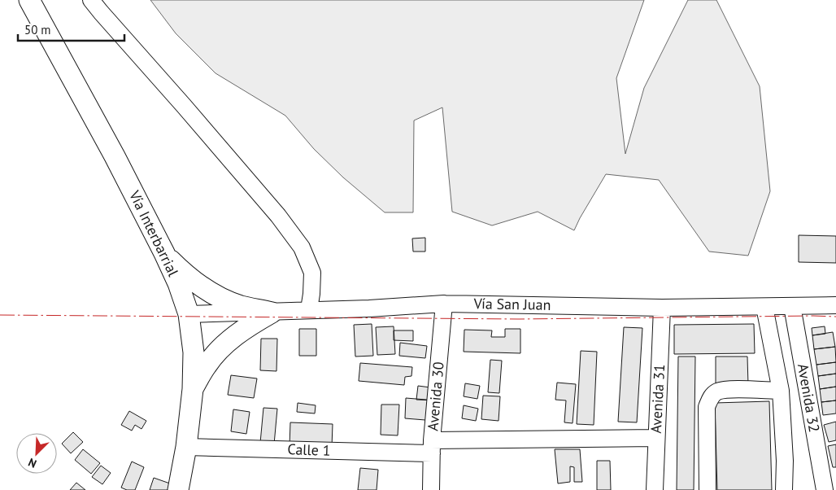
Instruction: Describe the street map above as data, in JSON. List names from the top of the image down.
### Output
{
  "streets": {
    "main road": ["Vía Interbarrial"],
    "street": [
      "Vía San Juan",
      "Avenida 30",
      "Avenida 32",
      "Avenida 31",
      "Calle 1"
    ]
  },
  "crossings": [
    ["Vía Interbarrial", "Vía San Juan"],
    ["Vía Interbarrial", "Calle 1"],
    ["Vía San Juan", "Avenida 30"],
    ["Vía San Juan", "Avenida 32"],
    ["Vía San Juan", "Avenida 31"],
    ["Avenida 30", "Calle 1"],
    ["Avenida 31", "Calle 1"]
  ],
  "scale_bar": "50 m",
  "north": "bottom left"
}
